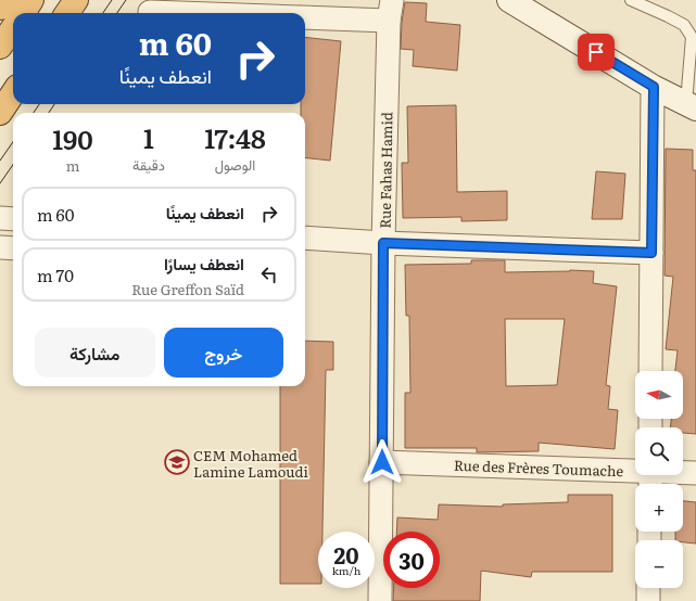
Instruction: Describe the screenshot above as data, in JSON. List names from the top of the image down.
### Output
{
  "streets": {
    "street": ["Rue Fahas Hamid", "Rue des Frères Toumache"]
  },
  "crossings": [
    ["Rue Fahas Hamid", "Rue des Frères Toumache"]
  ],
  "places": {
    "school or university": ["CEM Mohamed Lamine Lamoudi"]
  },
  "north": "left",
  "page": {
    "turn": ["60 m", "انعطف يمينًا"],
    "eta": [
      "17:48",
      "الوصول",
      "1",
      "دقيقة",
      "190",
      "m"
    ],
    "list": [
      {
        "name": "انعطف يمينًا",
        "value": "60 m"
      },
      {
        "name": "انعطف يسارًا",
        "note": "Rue Greffon Saïd",
        "value": "70 m"
      }
    ],
    "buttons": ["خروج", "مشاركة"],
    "map_buttons": ["+", "−"],
    "speed": "20 km/h",
    "limit": "30"
  }
}
